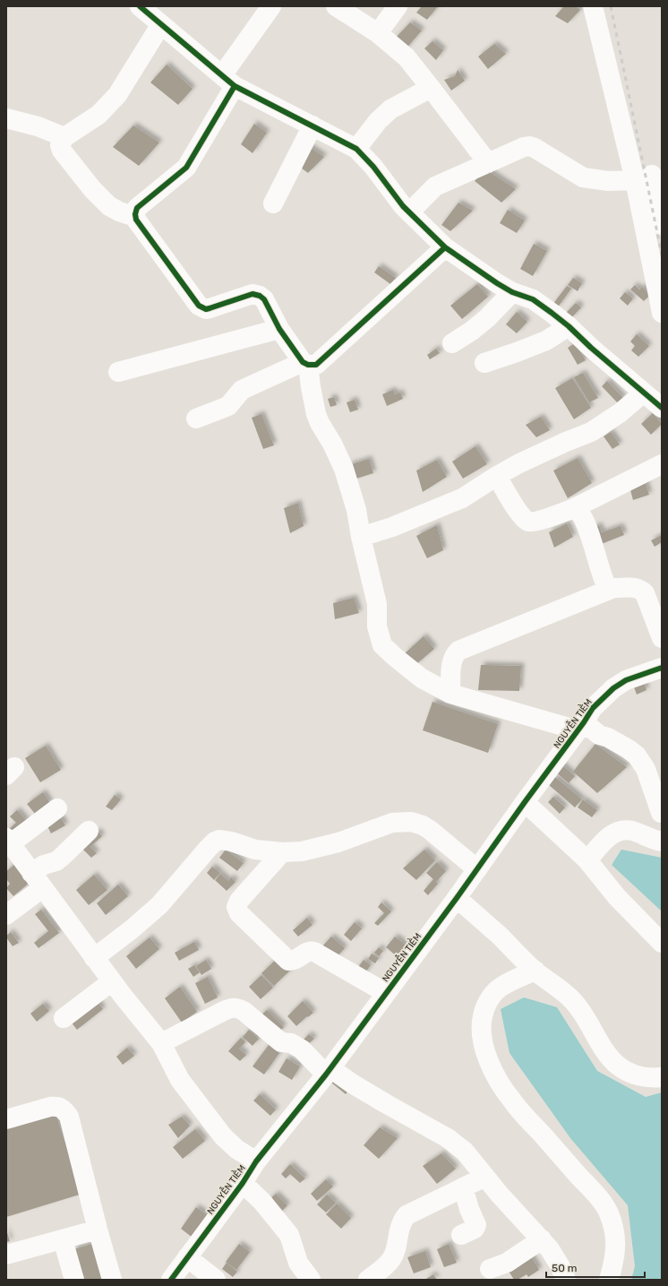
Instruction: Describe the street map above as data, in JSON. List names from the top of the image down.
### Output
{
  "streets": {
    "street": ["NGUYỄN TIỀM"]
  },
  "scale_bar": "50 m"
}
